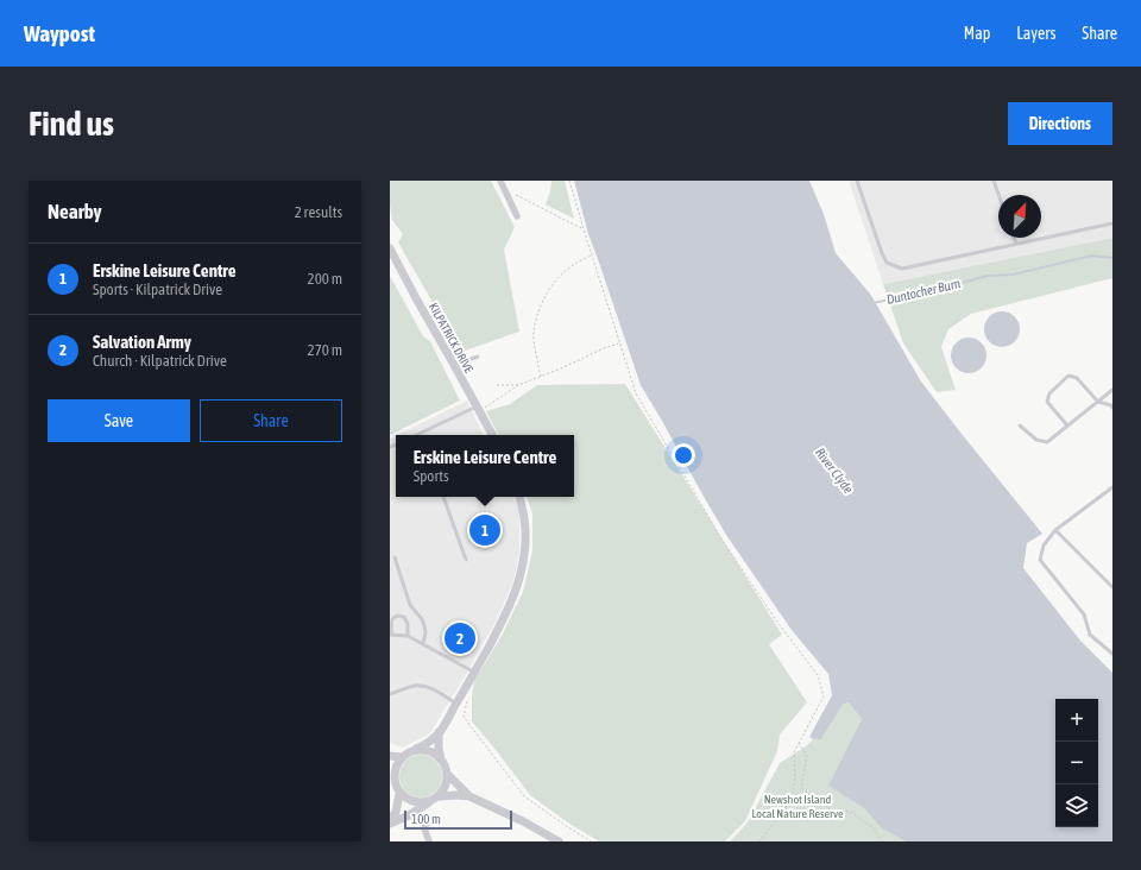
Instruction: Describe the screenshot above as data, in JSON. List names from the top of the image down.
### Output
{
  "streets": {
    "street": ["KILPATRICK DRIVE"]
  },
  "water": ["Duntocher Burn", "River Clyde"],
  "parks": ["Newshot Island Local Nature Reserve"],
  "scale_bar": "100 m",
  "north": "top right",
  "page": {
    "header": "Waypost",
    "nav": ["Map", "Layers", "Share"],
    "buttons": [
      "Directions",
      ["Save", "Share"]
    ],
    "title": "Find us",
    "heading": ["Nearby", "2 results"],
    "list": [
      {
        "mark": "1",
        "name": "Erskine Leisure Centre",
        "note": "Sports · Kilpatrick Drive",
        "value": "200 m"
      },
      {
        "mark": "2",
        "name": "Salvation Army",
        "note": "Church · Kilpatrick Drive",
        "value": "270 m"
      }
    ],
    "popup": ["Erskine Leisure Centre", "Sports"],
    "pins": ["1", "2"],
    "map_buttons": ["+", "−"],
    "scale": "100 m"
  }
}
